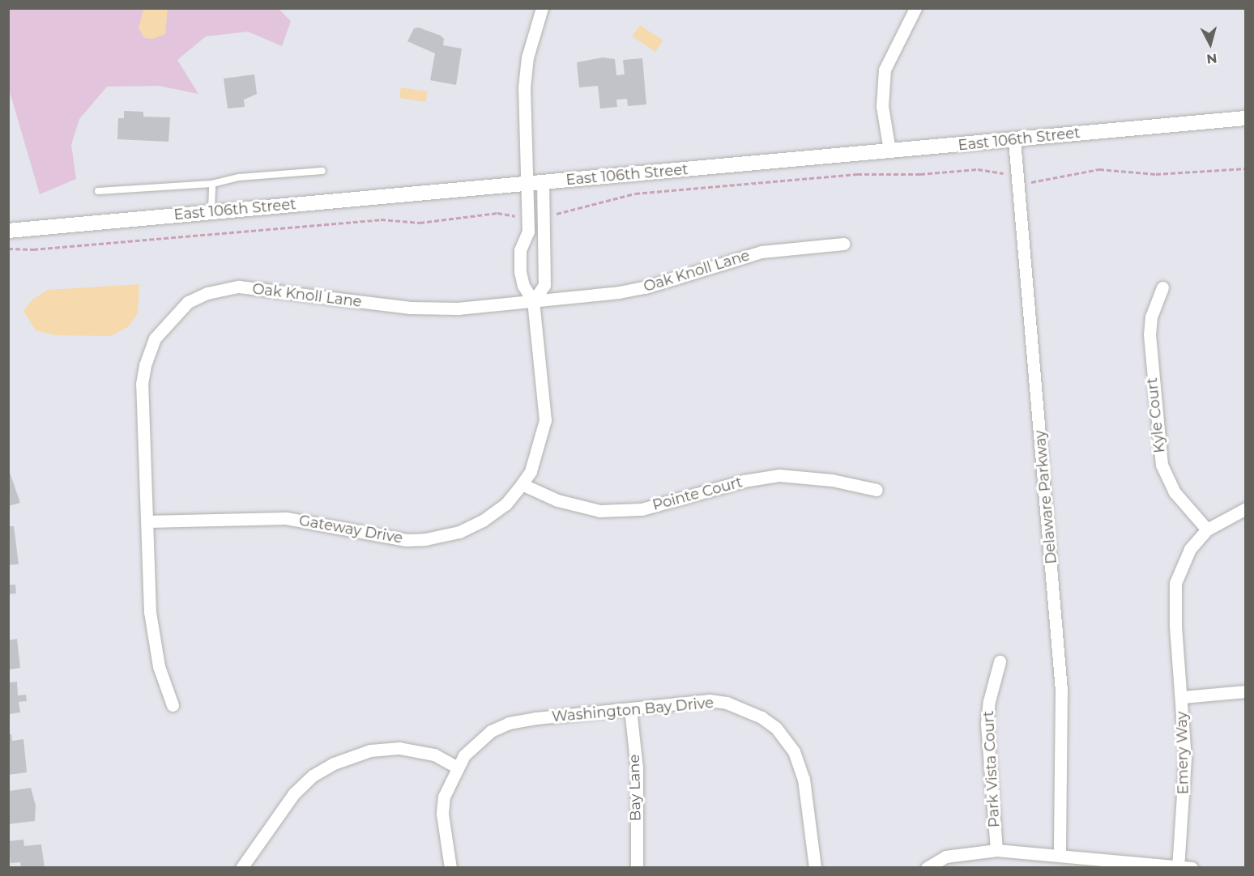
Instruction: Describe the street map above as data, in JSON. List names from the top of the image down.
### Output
{
  "streets": {
    "main road": ["East 106th Street"],
    "street": [
      "Oak Knoll Lane",
      "Kyle Court",
      "Pointe Court",
      "Delaware Parkway",
      "Gateway Drive",
      "Washington Bay Drive",
      "Emery Way",
      "Park Vista Court",
      "Bay Lane"
    ]
  },
  "crossings": [
    ["East 106th Street", "Delaware Parkway"],
    ["East 106th Street", "Gateway Drive"],
    ["Oak Knoll Lane", "Gateway Drive"],
    ["Kyle Court", "Emery Way"],
    ["Pointe Court", "Gateway Drive"],
    ["Washington Bay Drive", "Bay Lane"]
  ],
  "north": "bottom"
}
